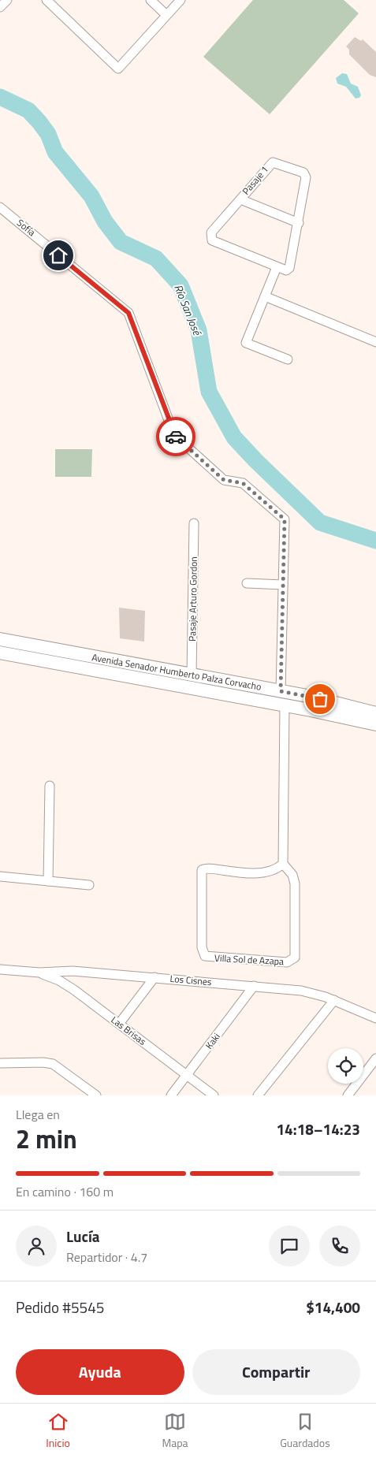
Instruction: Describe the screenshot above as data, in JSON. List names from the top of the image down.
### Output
{
  "streets": {
    "main road": ["Avenida Senador Humberto Palza Corvacho"],
    "street": [
      "Pasaje 1",
      "Sofía",
      "Pasaje Arturo Gordon",
      "Villa Sol de Azapa",
      "Los Cisnes",
      "Las Brisas",
      "Kaki"
    ]
  },
  "crossings": [
    ["Sofía", "Avenida Senador Humberto Palza Corvacho"],
    ["Pasaje Arturo Gordon", "Avenida Senador Humberto Palza Corvacho"],
    ["Los Cisnes", "Las Brisas"],
    ["Los Cisnes", "Kaki"],
    ["Las Brisas", "Kaki"]
  ],
  "water": ["Río San José"],
  "page": {
    "heading": ["2 min", "Llega en", "14:18–14:23"],
    "panel": [
      "Lucía",
      "Repartidor · 4.7",
      "Pedido #5545",
      "$14,400"
    ],
    "bar": "En camino · 160 m",
    "buttons": ["Ayuda", "Compartir"],
    "tabs": ["Inicio", "Mapa", "Guardados"]
  }
}
